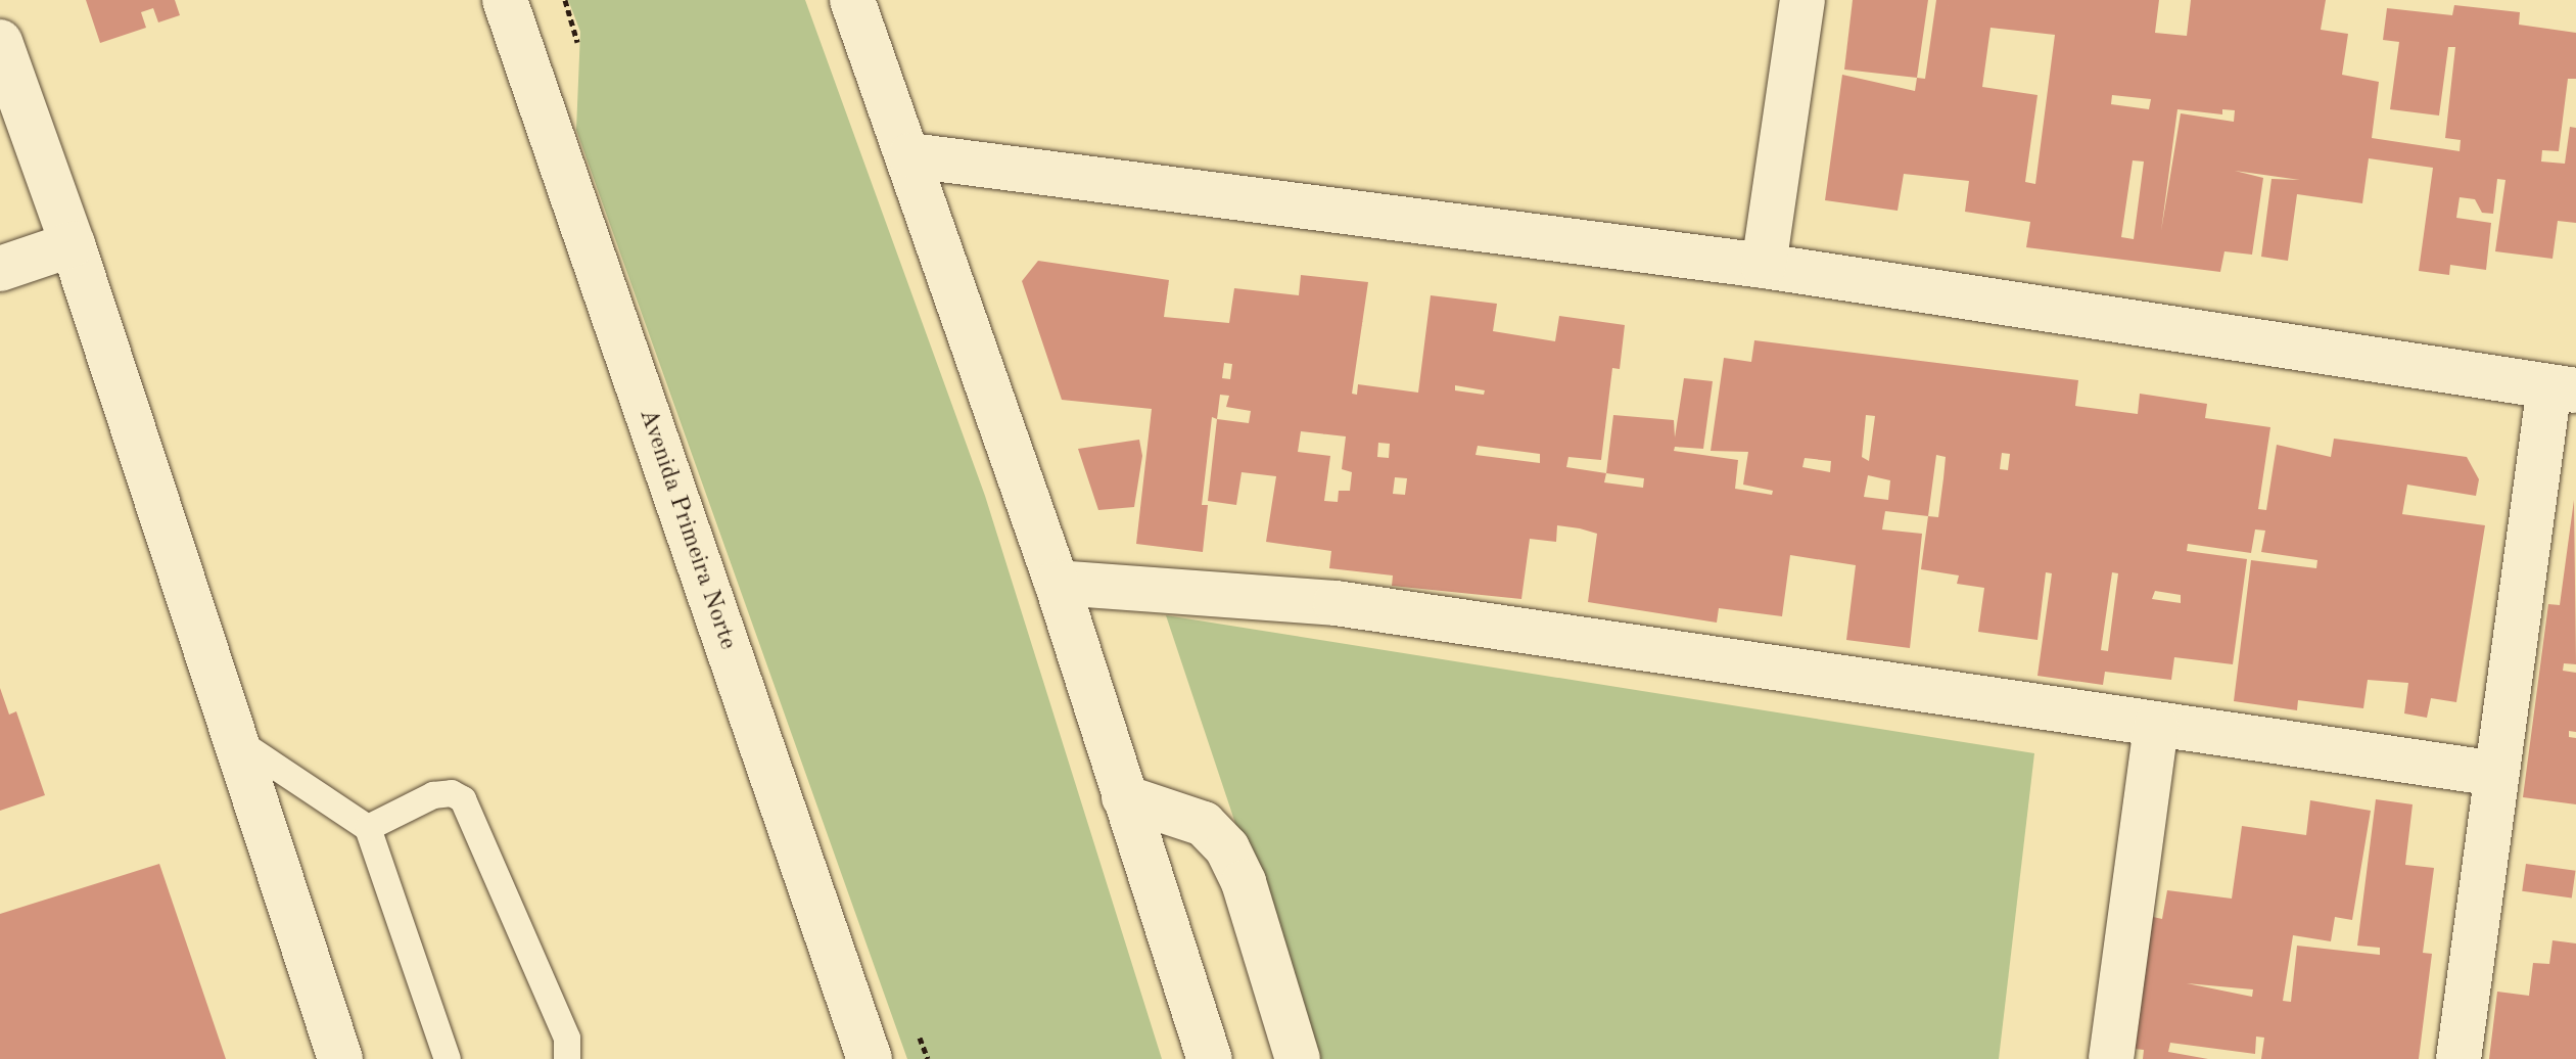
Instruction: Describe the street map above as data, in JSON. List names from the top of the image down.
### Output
{
  "streets": {
    "street": ["Avenida Primeira Norte"]
  }
}
